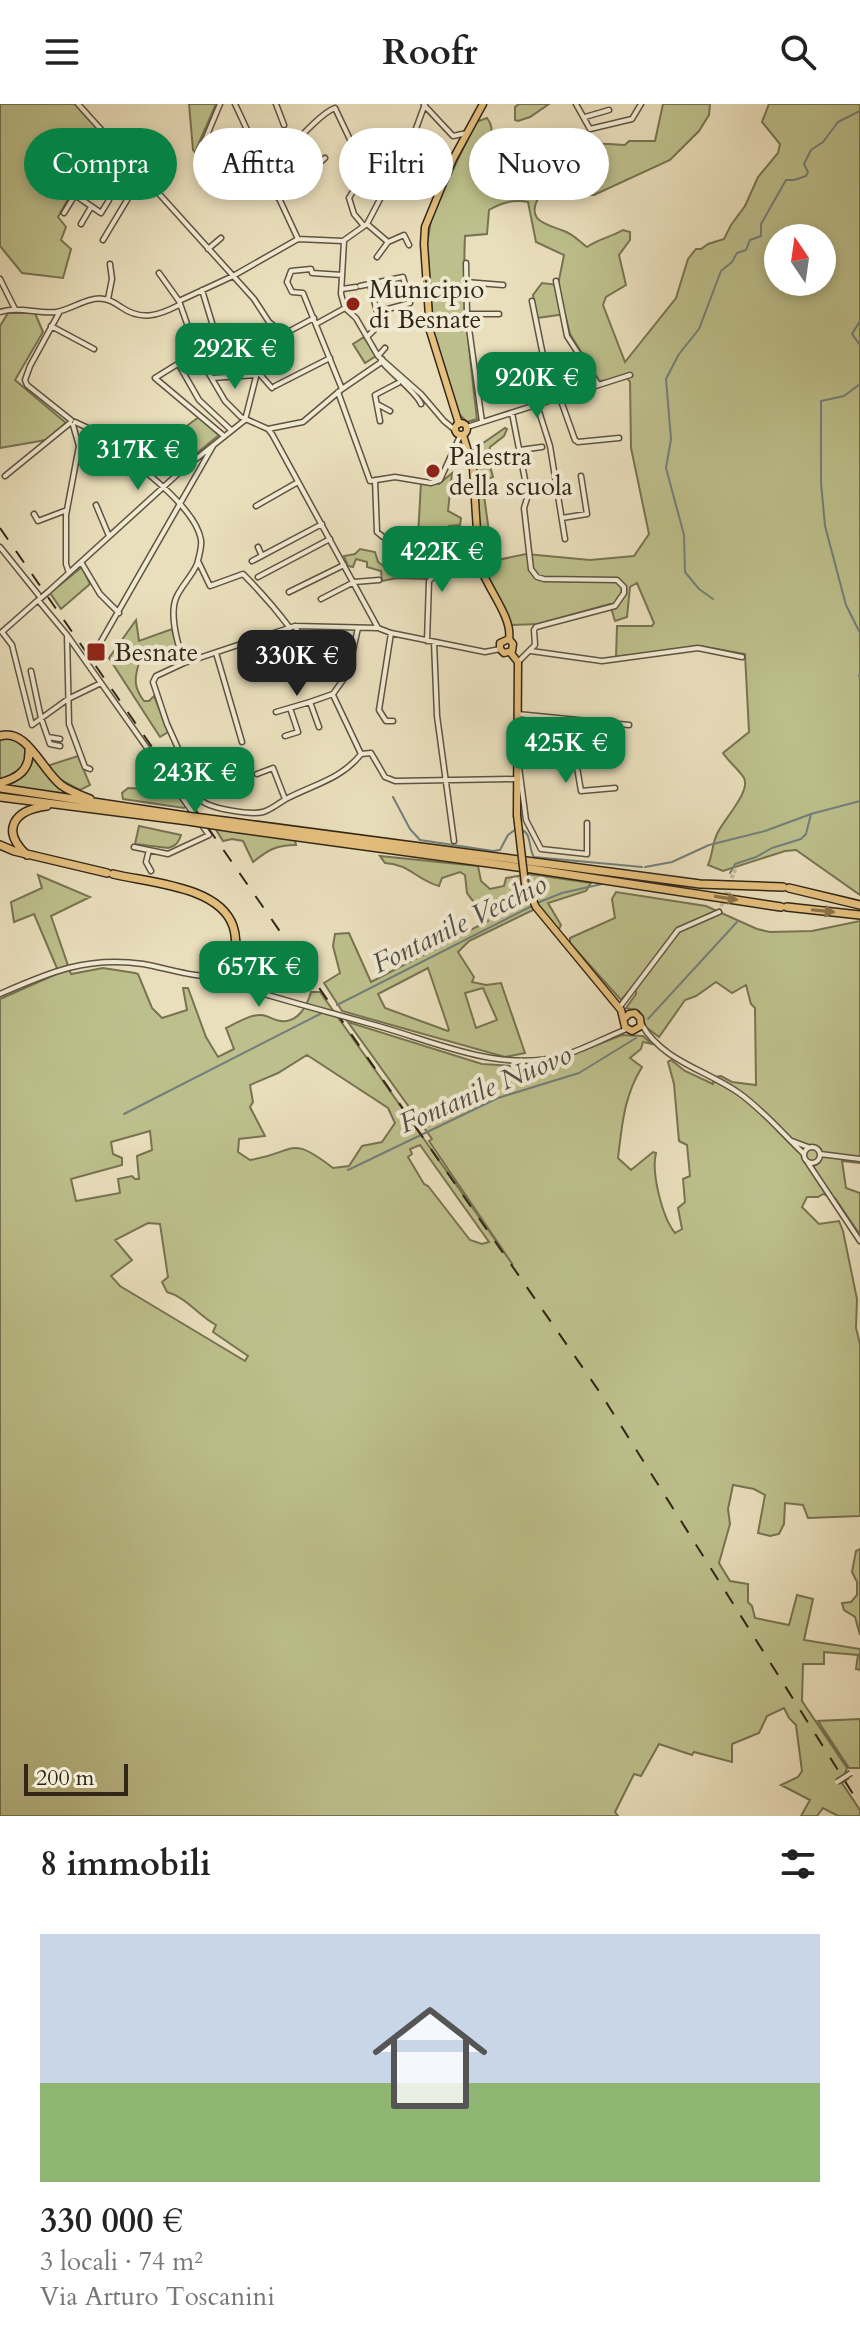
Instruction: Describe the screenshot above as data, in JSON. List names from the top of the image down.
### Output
{
  "water": ["Fontanile Vecchio", "Fontanile Nuovo"],
  "places": {
    "other": ["Municipio di Besnate", "Palestra della scuola"],
    "transit": ["Besnate"]
  },
  "scale_bar": "200 m",
  "north": "top",
  "page": {
    "header": "Roofr",
    "chip": [
      "Compra",
      "Affitta",
      "Filtri",
      "Nuovo"
    ],
    "price": [
      "292K €",
      "920K €",
      "317K €",
      "422K €",
      "330K €",
      "425K €",
      "243K €",
      "657K €"
    ],
    "scale": "200 m",
    "heading": "8 immobili",
    "list": [
      {
        "name": "330 000 €",
        "note": "3 locali · 74 m² · Via Arturo Toscanini"
      }
    ]
  }
}
